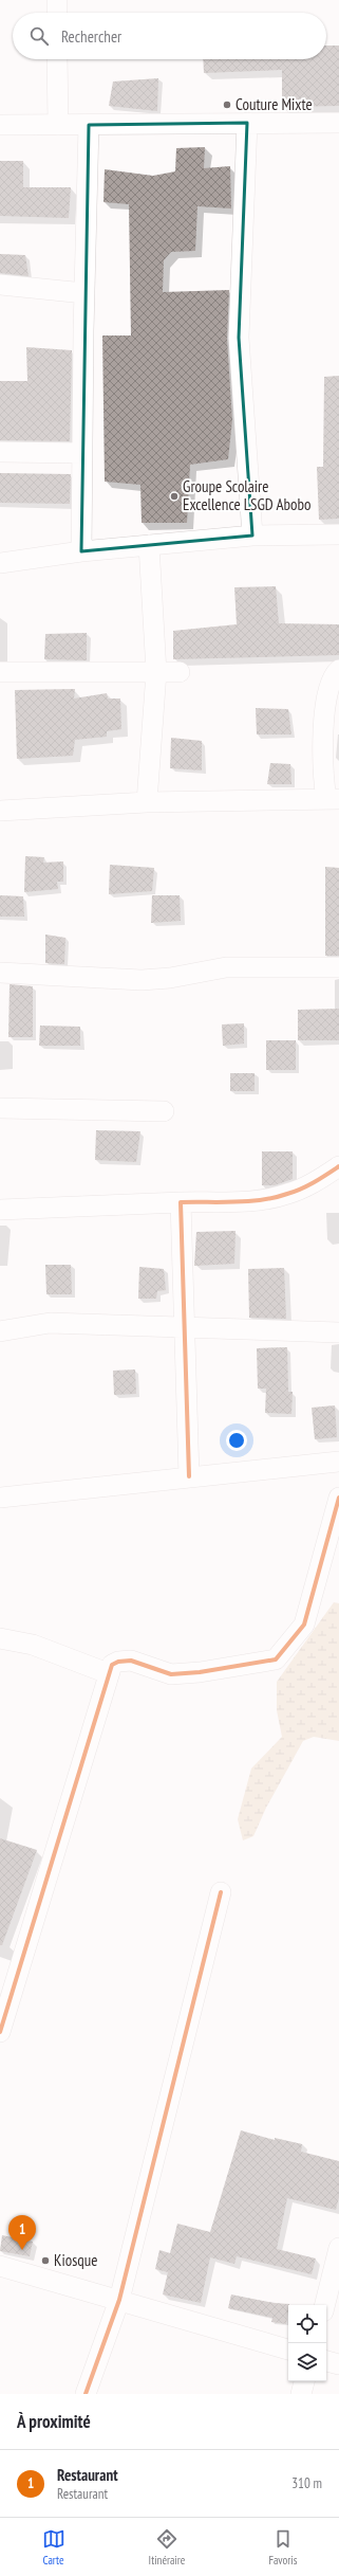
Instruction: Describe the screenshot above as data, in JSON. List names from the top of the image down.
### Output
{
  "places": ["Couture Mixte", "Groupe Scolaire Excellence LSGD Abobo", "Kiosque"],
  "page": {
    "search": "Rechercher",
    "pins": "1",
    "heading": "À proximité",
    "list": [
      {
        "mark": "1",
        "name": "Restaurant",
        "note": "Restaurant",
        "value": "310 m"
      }
    ],
    "nav": ["Carte", "Itinéraire", "Favoris"]
  }
}
